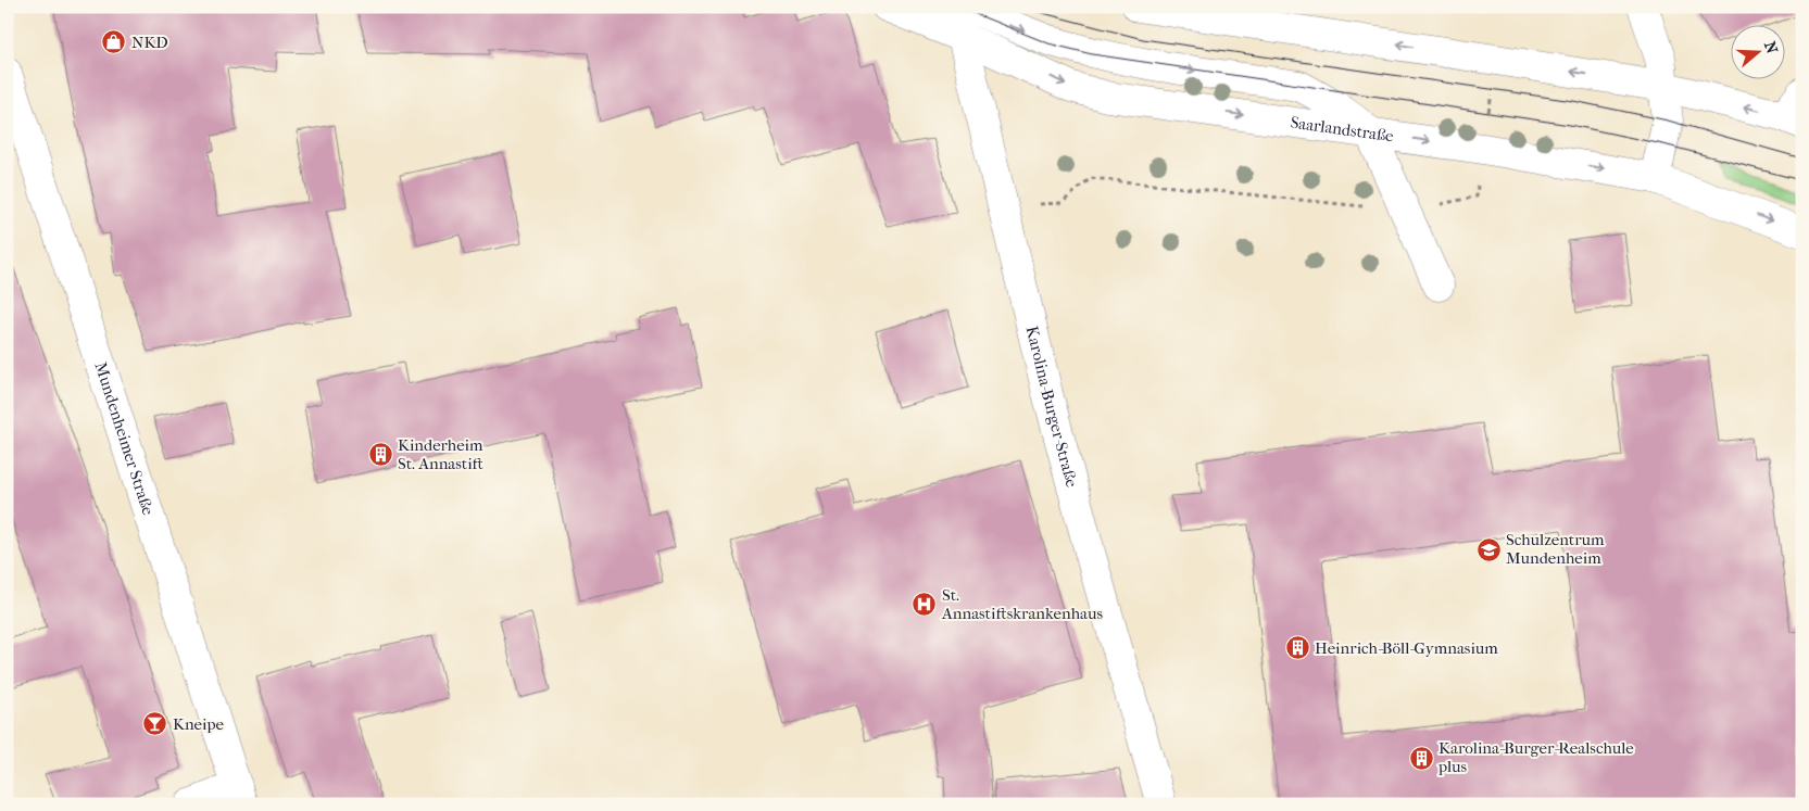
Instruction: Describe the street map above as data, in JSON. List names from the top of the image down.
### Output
{
  "streets": {
    "street": ["Saarlandstraße", "Karolina-Burger-Straße", "Mundenheimer Straße"]
  },
  "crossings": [
    ["Saarlandstraße", "Karolina-Burger-Straße"]
  ],
  "places": {
    "shop": ["NKD"],
    "building": ["Kinderheim St. Annastift", "Heinrich-Böll-Gymnasium", "Karolina-Burger-Realschule plus"],
    "school or university": ["Schulzentrum Mundenheim"],
    "hospital": ["St. Annastiftskrankenhaus"],
    "bar": ["Kneipe"]
  },
  "north": "right"
}
